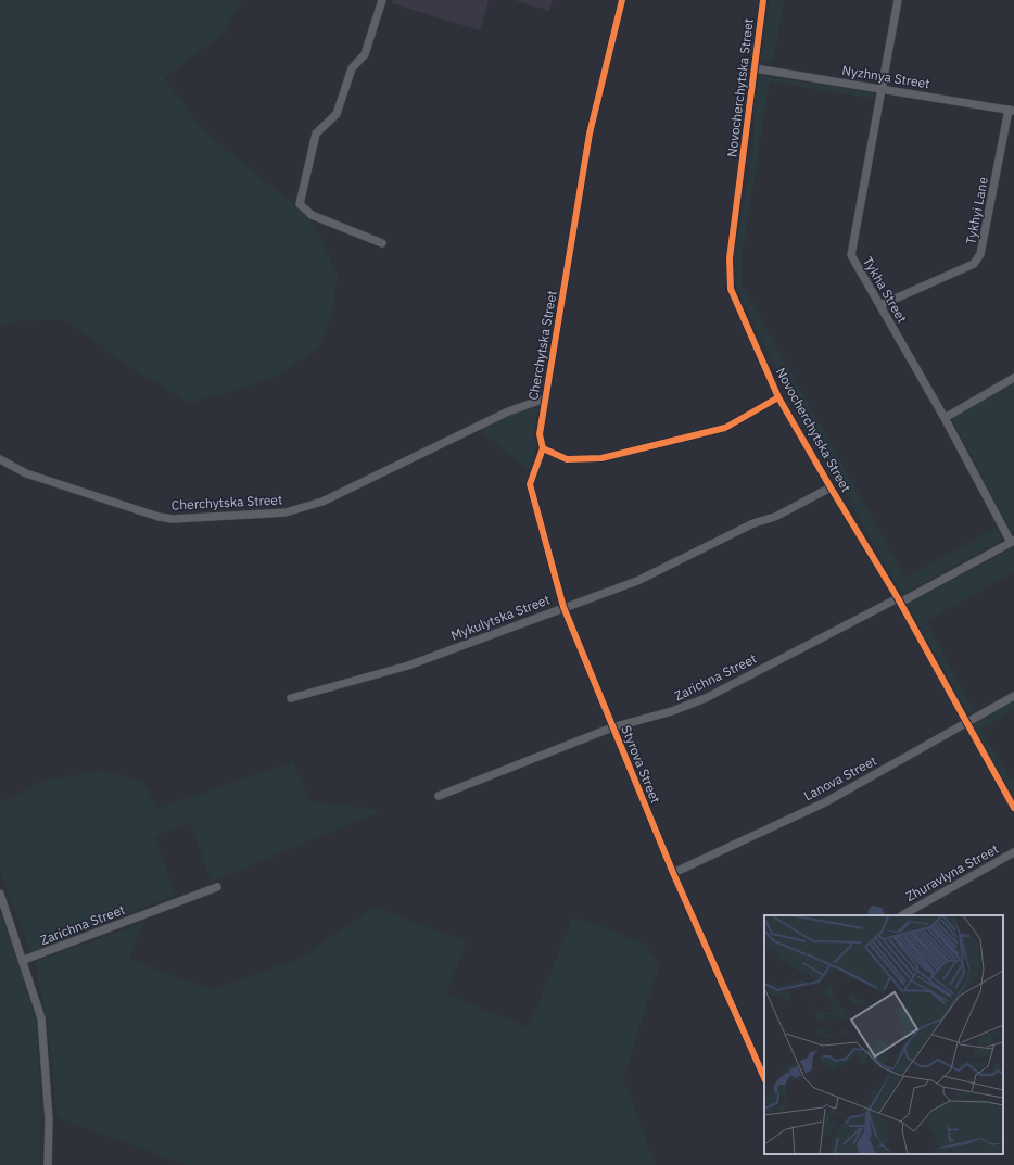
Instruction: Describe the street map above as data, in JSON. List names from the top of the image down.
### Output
{
  "streets": {
    "street": [
      "Nyzhnya Street",
      "Novocherchytska Street",
      "Tykhyi Lane",
      "Tykha Street",
      "Cherchytska Street",
      "Mykulytska Street",
      "Zarichna Street",
      "Styrova Street",
      "Lanova Street",
      "Zhuravlyna Street"
    ]
  },
  "crossings": [
    ["Nyzhnya Street", "Novocherchytska Street"],
    ["Nyzhnya Street", "Tykhyi Lane"],
    ["Nyzhnya Street", "Tykha Street"],
    ["Novocherchytska Street", "Mykulytska Street"],
    ["Novocherchytska Street", "Zarichna Street"],
    ["Novocherchytska Street", "Lanova Street"],
    ["Tykhyi Lane", "Tykha Street"],
    ["Tykha Street", "Zarichna Street"],
    ["Cherchytska Street", "Styrova Street"],
    ["Mykulytska Street", "Styrova Street"],
    ["Zarichna Street", "Styrova Street"],
    ["Styrova Street", "Lanova Street"]
  ]
}
